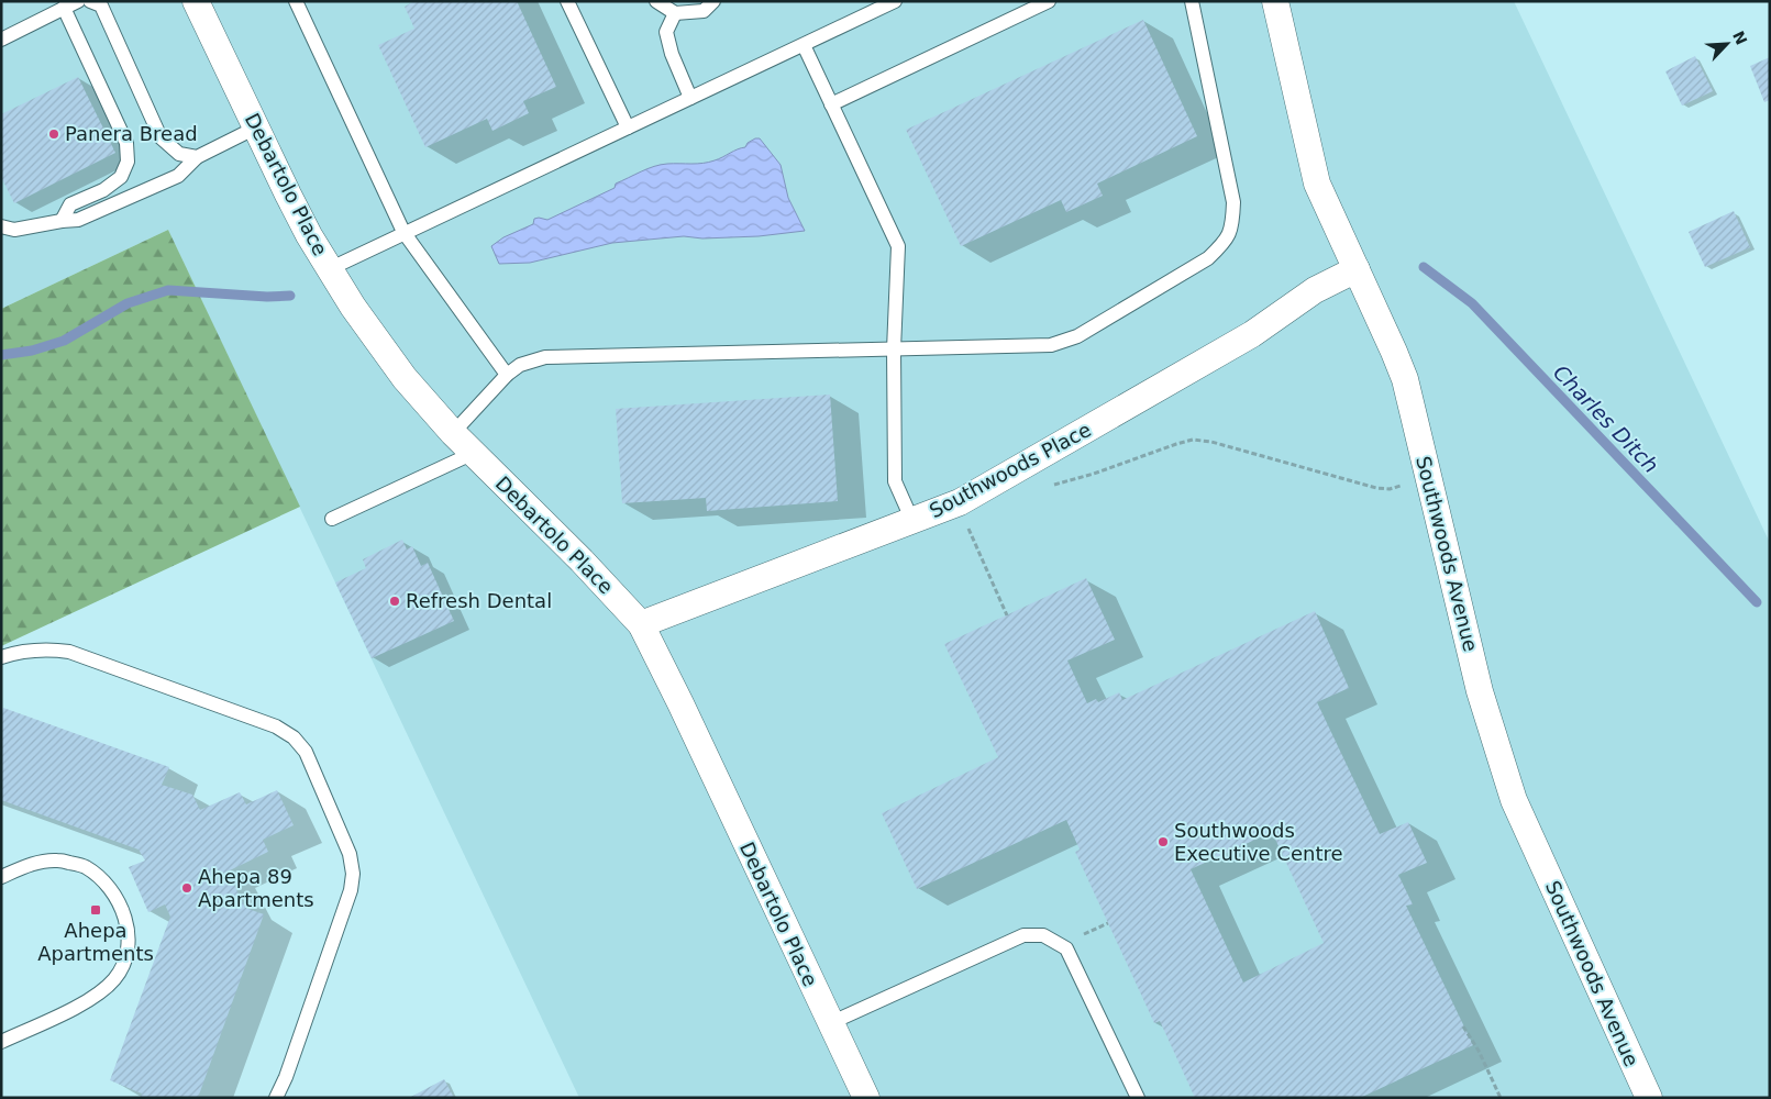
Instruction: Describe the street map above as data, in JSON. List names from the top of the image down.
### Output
{
  "streets": {
    "street": ["Debartolo Place", "Southwoods Place", "Southwoods Avenue"]
  },
  "crossings": [
    ["Debartolo Place", "Southwoods Place"],
    ["Southwoods Place", "Southwoods Avenue"]
  ],
  "water": ["Charles Ditch"],
  "places": {
    "other": [
      "Panera Bread",
      "Refresh Dental",
      "Southwoods Executive Centre",
      "Ahepa 89 Apartments"
    ],
    "transit": ["Ahepa Apartments"]
  },
  "north": "top right"
}
